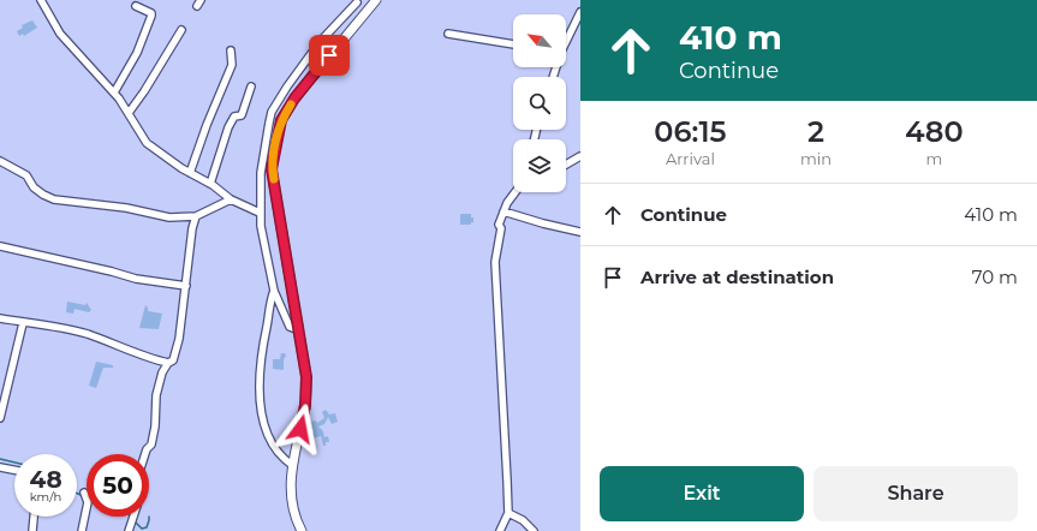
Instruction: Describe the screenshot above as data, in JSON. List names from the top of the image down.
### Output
{
  "north": "top left",
  "page": {
    "turn": ["410 m", "Continue"],
    "eta": [
      "06:15",
      "Arrival",
      "2",
      "min",
      "480",
      "m"
    ],
    "list": [
      {
        "name": "Continue",
        "value": "410 m"
      },
      {
        "name": "Arrive at destination",
        "value": "70 m"
      }
    ],
    "speed": "48 km/h",
    "limit": "50",
    "buttons": ["Exit", "Share"]
  }
}
